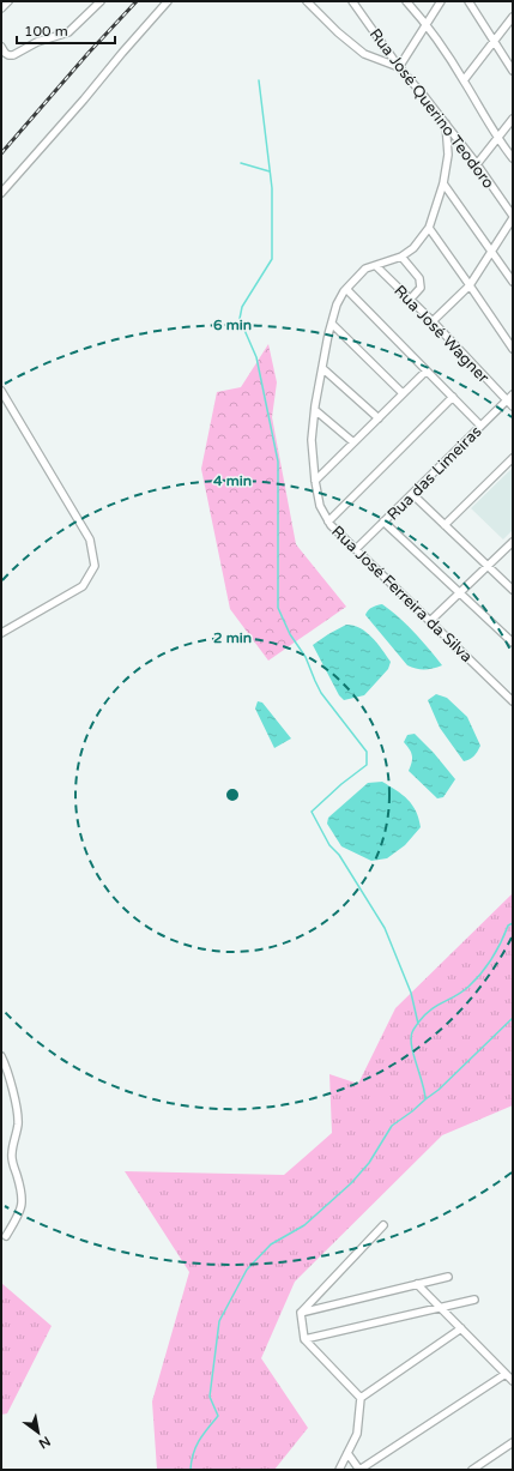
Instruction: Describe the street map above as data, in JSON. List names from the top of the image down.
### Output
{
  "streets": {
    "street": [
      "Rua José Querino Teodoro",
      "Rua José Wagner",
      "Rua das Limeiras",
      "Rua José Ferreira da Silva"
    ]
  },
  "crossings": [
    ["Rua José Querino Teodoro", "Rua José Ferreira da Silva"],
    ["Rua José Wagner", "Rua das Limeiras"],
    ["Rua José Wagner", "Rua José Ferreira da Silva"],
    ["Rua das Limeiras", "Rua José Ferreira da Silva"]
  ],
  "scale_bar": "100 m",
  "north": "bottom right",
  "rings": ["6 min", "4 min", "2 min"]
}
